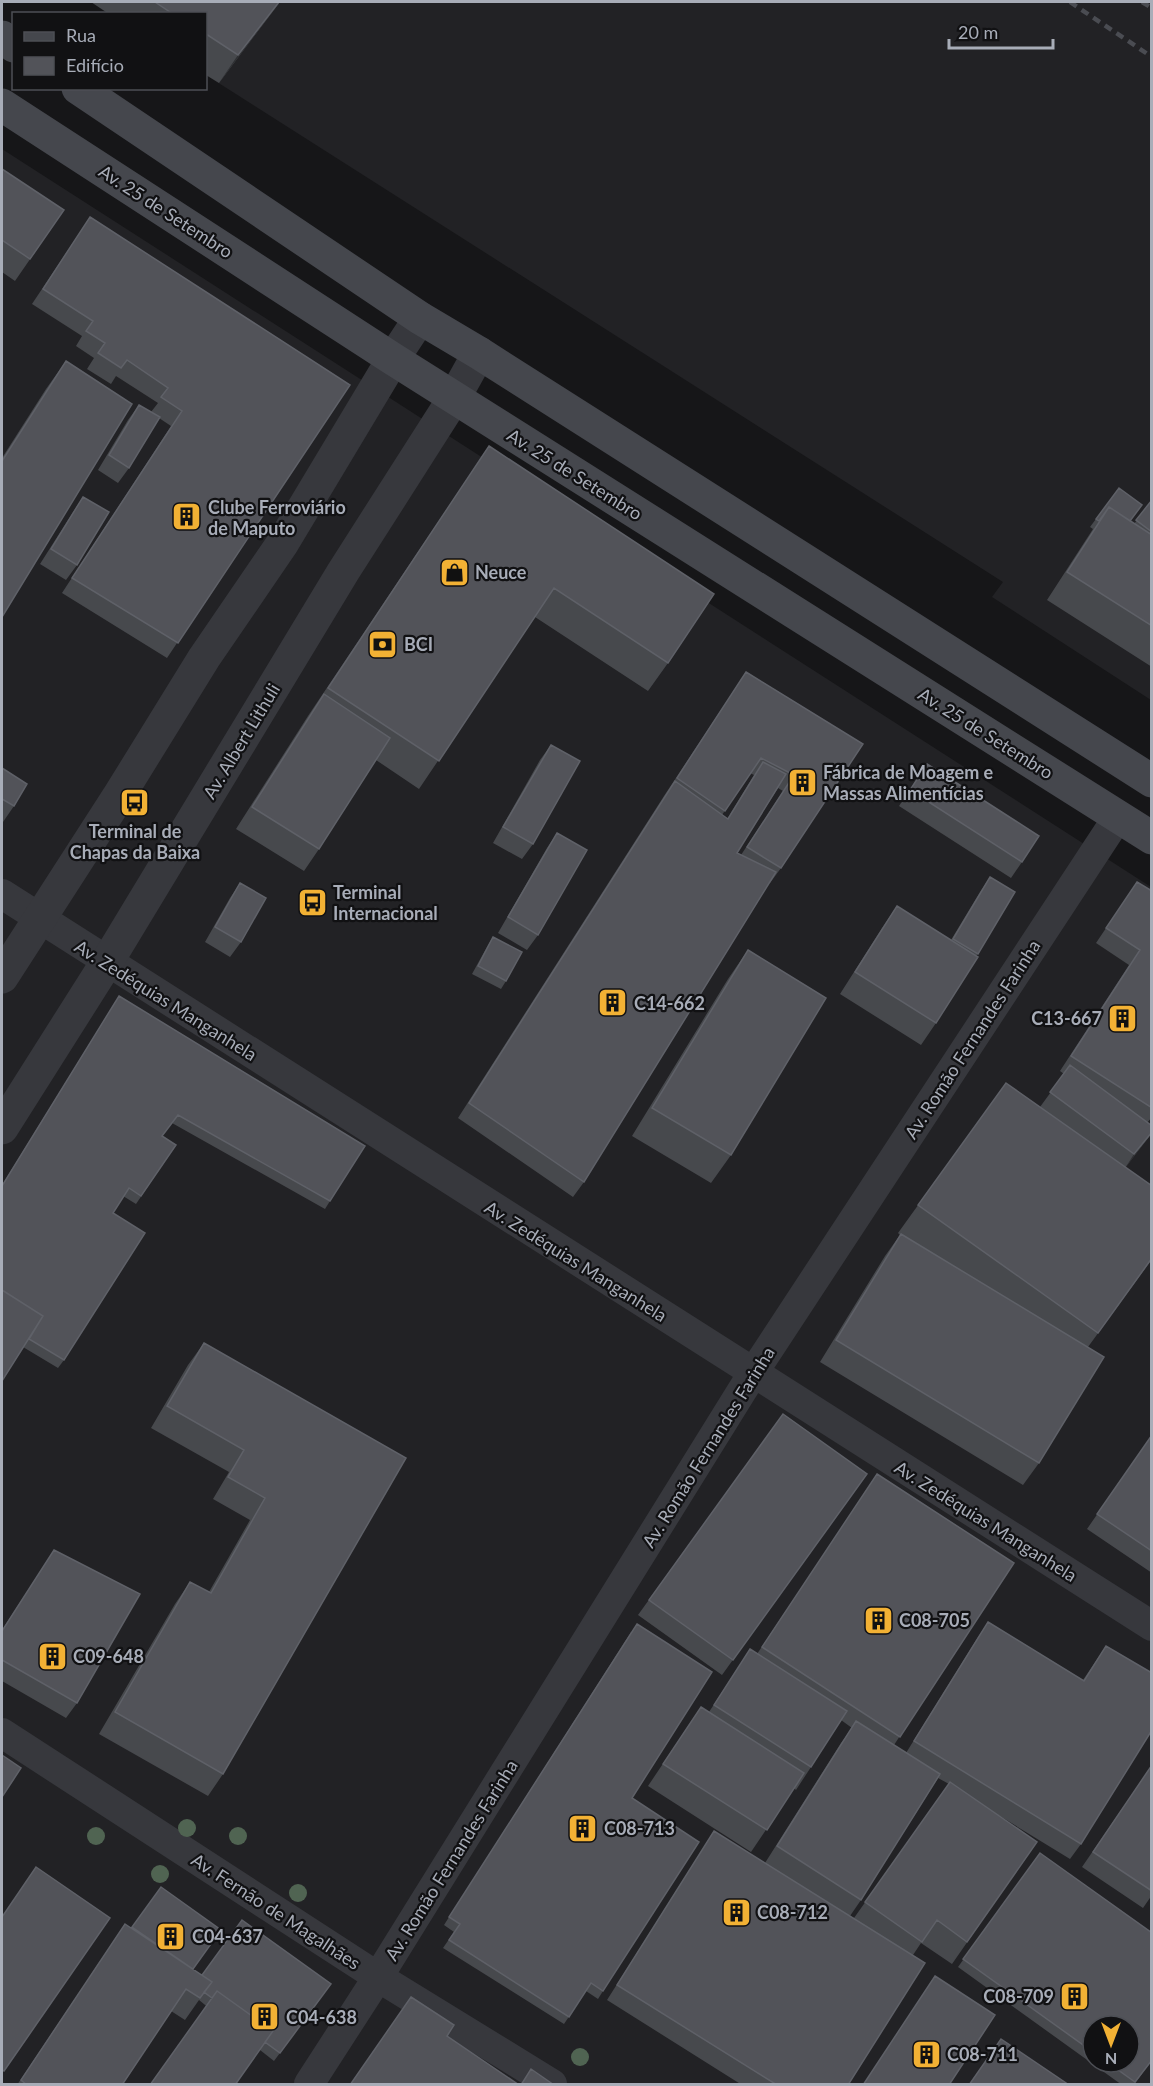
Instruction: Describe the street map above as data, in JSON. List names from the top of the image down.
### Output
{
  "streets": {
    "main road": ["Av. 25 de Setembro"],
    "street": [
      "Av. Albert Lithuli",
      "Av. Zedéquias Manganhela",
      "Av. Romão Fernandes Farinha",
      "Av. Fernão de Magalhães"
    ]
  },
  "crossings": [
    ["Av. 25 de Setembro", "Av. Albert Lithuli"],
    ["Av. 25 de Setembro", "Av. Romão Fernandes Farinha"],
    ["Av. Albert Lithuli", "Av. Zedéquias Manganhela"],
    ["Av. Zedéquias Manganhela", "Av. Romão Fernandes Farinha"],
    ["Av. Romão Fernandes Farinha", "Av. Fernão de Magalhães"]
  ],
  "places": {
    "building": [
      "Clube Ferroviário de Maputo",
      "Fábrica de Moagem e Massas Alimentícias",
      "C14-662",
      "C13-667",
      "C08-705",
      "C09-648",
      "C08-713",
      "C08-712",
      "C04-637",
      "C08-709",
      "C04-638",
      "C08-711"
    ],
    "shop": ["Neuce"],
    "bank": ["BCI"],
    "bus stop": ["Terminal de Chapas da Baixa", "Terminal Internacional"]
  },
  "legend": ["Rua", "Edifício"],
  "scale_bar": "20 m",
  "north": "bottom"
}
